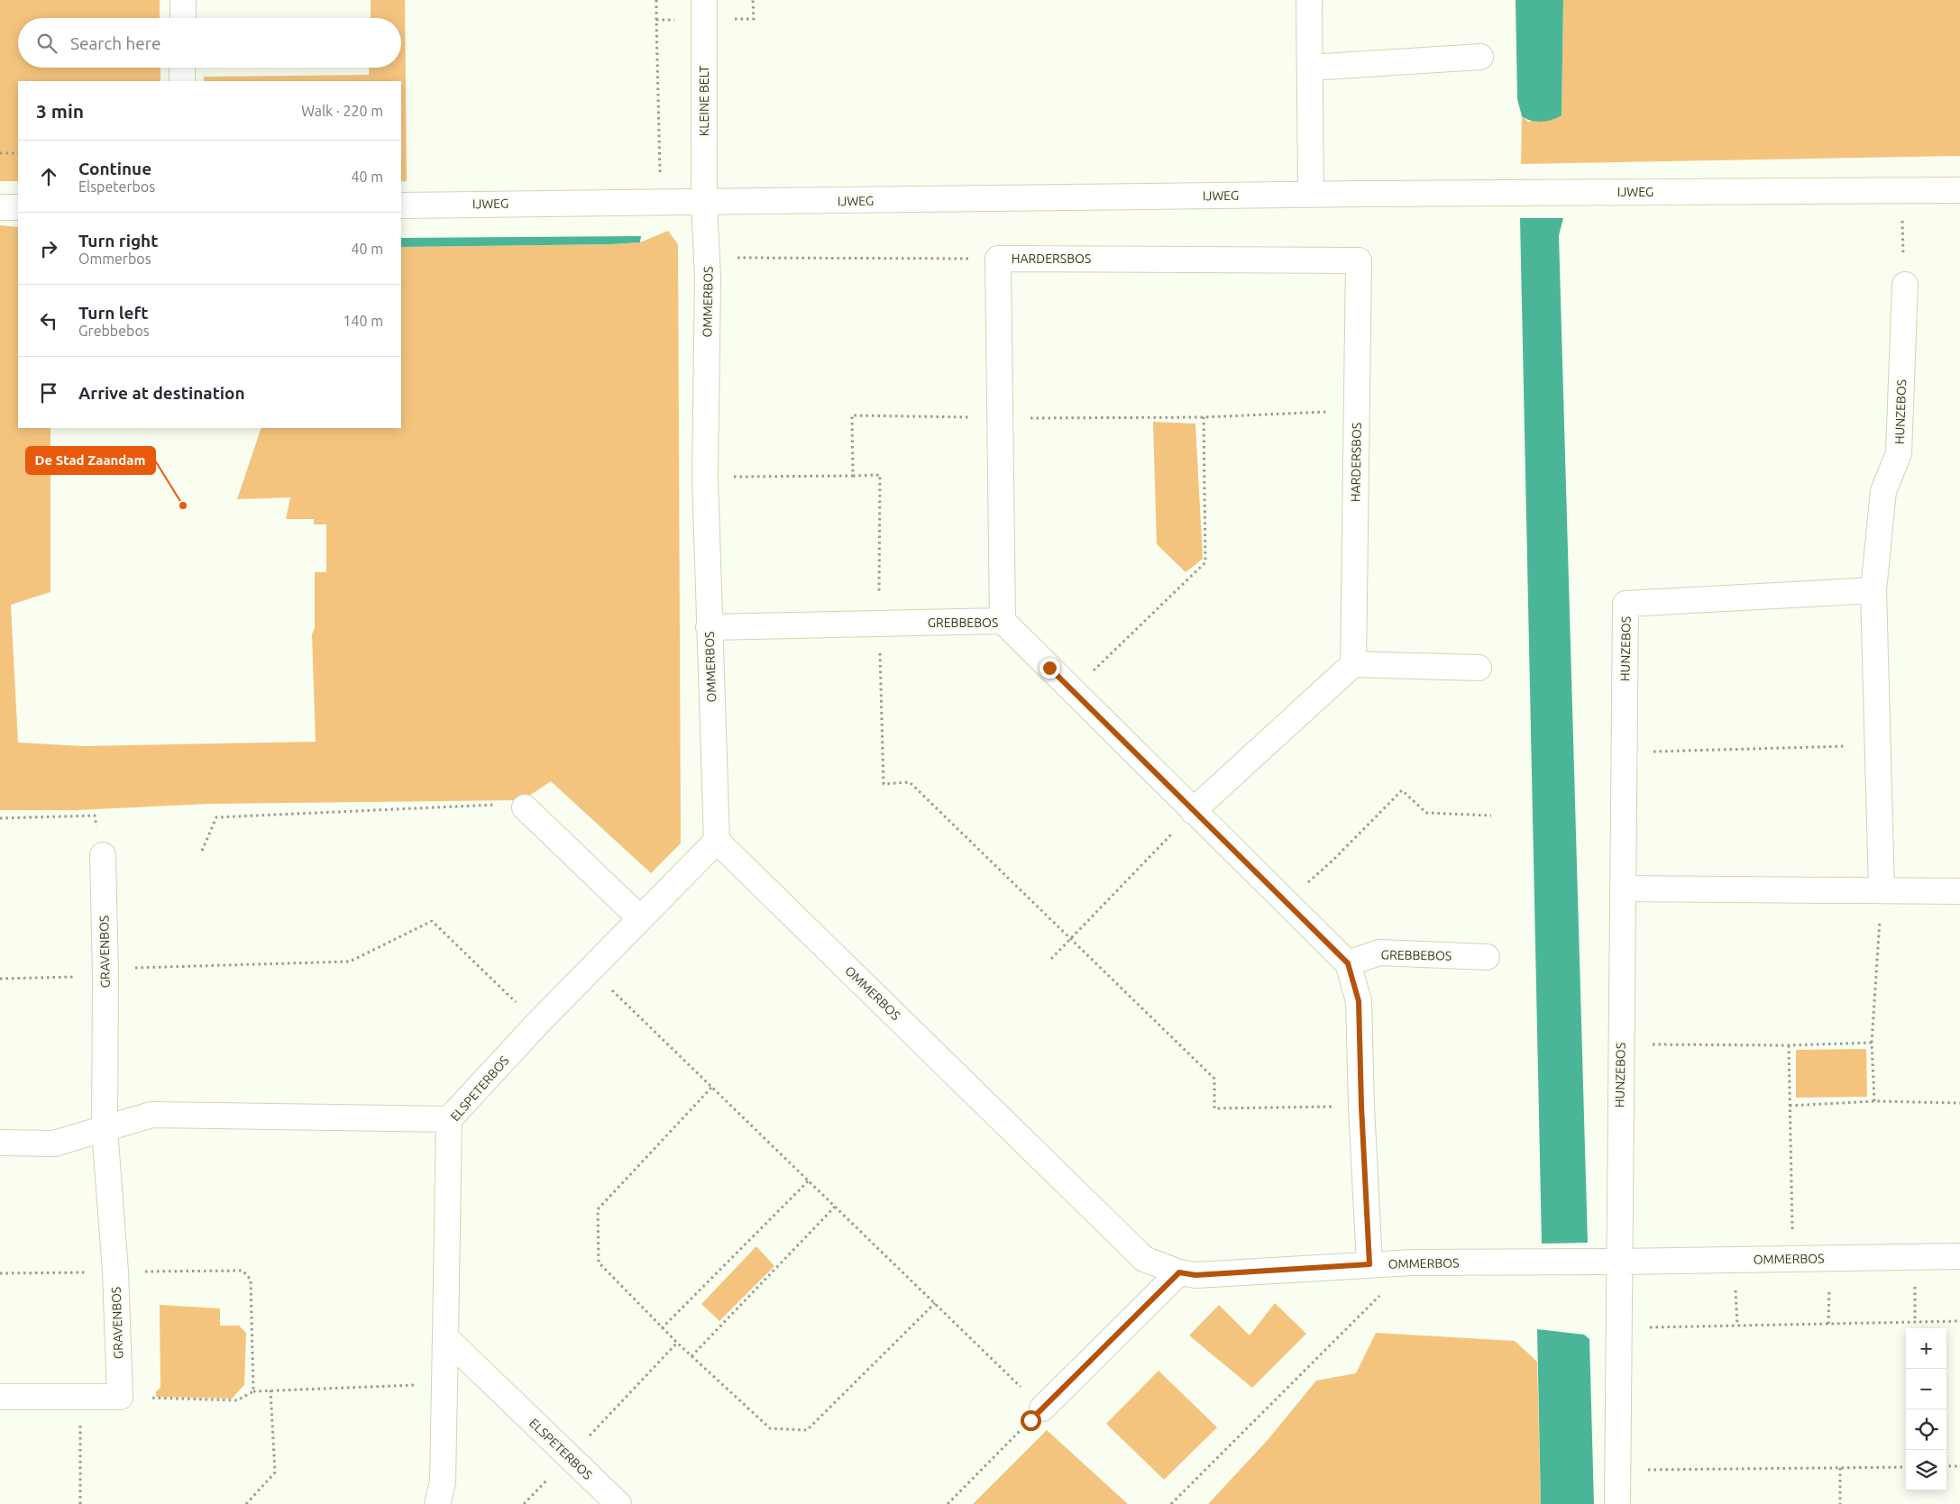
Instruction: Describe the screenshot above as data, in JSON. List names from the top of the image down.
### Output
{
  "streets": {
    "street": [
      "KLEINE BELT",
      "IJWEG",
      "HARDERSBOS",
      "OMMERBOS",
      "HUNZEBOS",
      "GREBBEBOS",
      "GRAVENBOS",
      "ELSPETERBOS"
    ]
  },
  "crossings": [
    ["KLEINE BELT", "IJWEG"],
    ["KLEINE BELT", "OMMERBOS"],
    ["IJWEG", "OMMERBOS"],
    ["HARDERSBOS", "GREBBEBOS"],
    ["OMMERBOS", "HUNZEBOS"],
    ["OMMERBOS", "GREBBEBOS"],
    ["OMMERBOS", "ELSPETERBOS"]
  ],
  "places": ["De Stad Zaandam"],
  "page": {
    "search": "Search here",
    "heading": ["3 min", "Walk · 220 m"],
    "list": [
      ["Continue", "Elspeterbos", "40 m"],
      ["Turn right", "Ommerbos", "40 m"],
      ["Turn left", "Grebbebos", "140 m"],
      "Arrive at destination"
    ],
    "map_buttons": ["+", "−"]
  }
}
